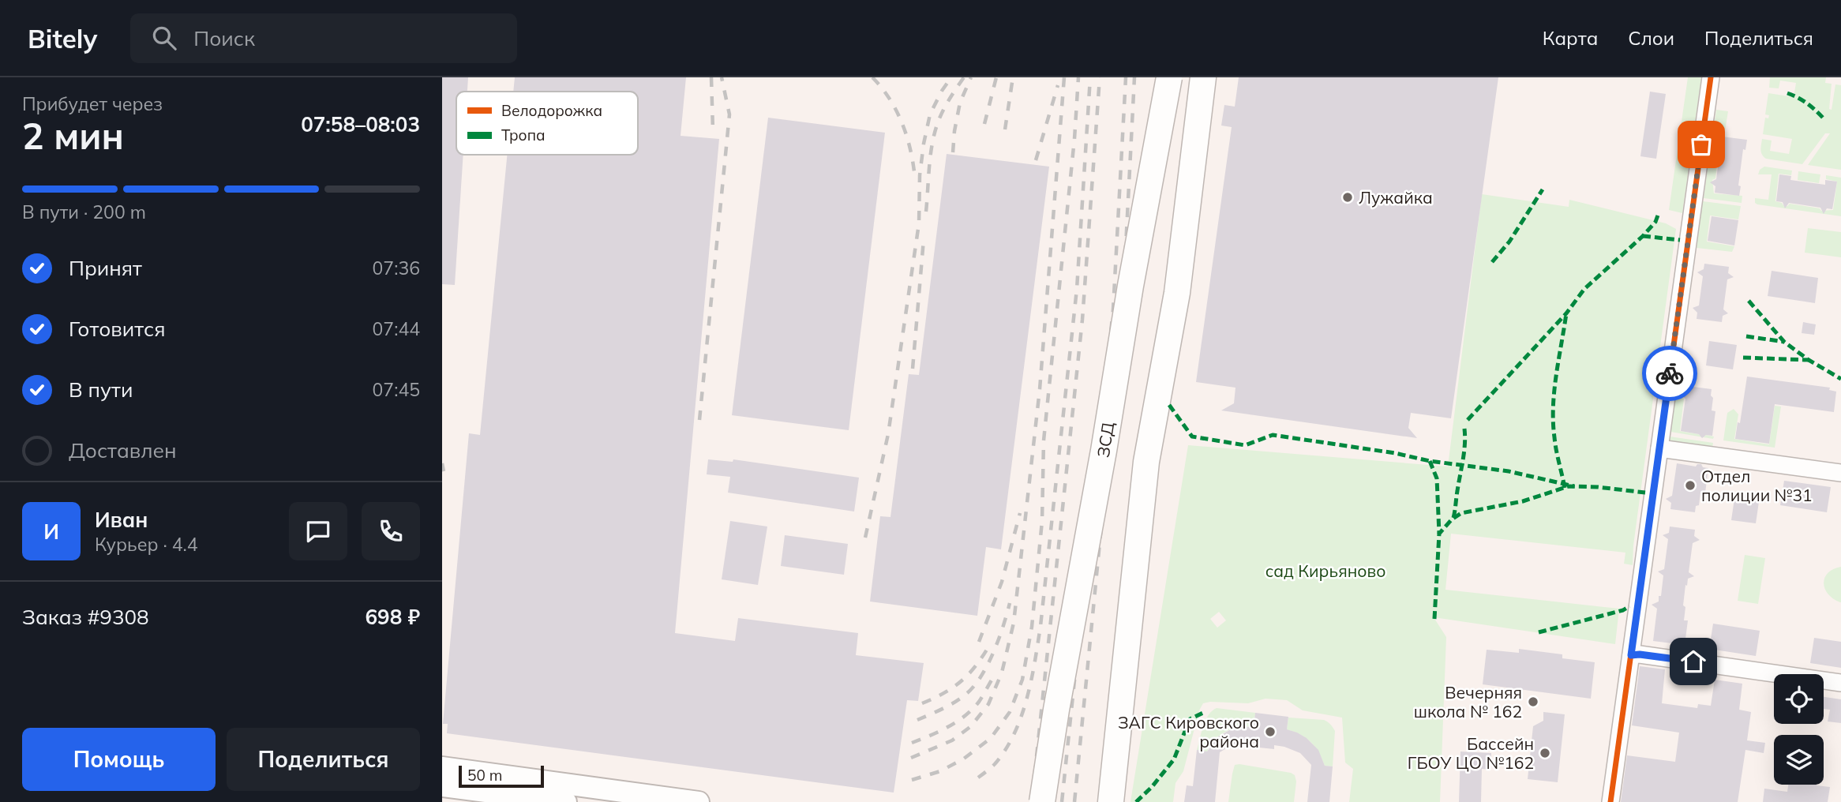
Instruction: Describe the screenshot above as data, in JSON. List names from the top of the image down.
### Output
{
  "streets": {
    "highway": ["ЗСД"]
  },
  "parks": ["сад Кирьяново"],
  "places": [
    "Лужайка",
    "Отдел полиции №31",
    "Вечерняя школа № 162",
    "ЗАГС Кировского района",
    "Бассейн ГБОУ ЦО №162"
  ],
  "legend": ["Велодорожка", "Тропа"],
  "scale_bar": "50 m",
  "page": {
    "header": "Bitely",
    "search": "Поиск",
    "nav": ["Карта", "Слои", "Поделиться"],
    "heading": ["2 мин", "Прибудет через", "07:58–08:03"],
    "panel": [
      "Иван",
      "Курьер · 4.4",
      "Заказ #9308",
      "698 ₽"
    ],
    "bar": "В пути · 200 m",
    "list": [
      ["Принят", "07:36"],
      ["Готовится", "07:44"],
      ["В пути", "07:45"],
      "Доставлен"
    ],
    "round": "И",
    "buttons": ["Помощь", "Поделиться"],
    "scale": "50 m"
  }
}
